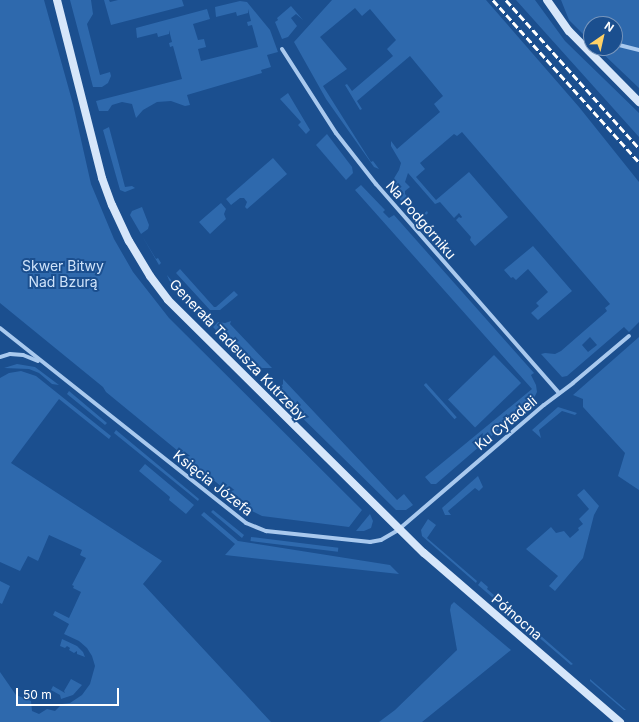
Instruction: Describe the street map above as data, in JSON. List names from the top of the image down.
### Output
{
  "streets": {
    "street": [
      "Na Podgórniku",
      "Generała Tadeusza Kutrzeby",
      "Ku Cytadeli",
      "Księcia Józefa",
      "Północna"
    ]
  },
  "crossings": [
    ["Na Podgórniku", "Ku Cytadeli"],
    ["Generała Tadeusza Kutrzeby", "Ku Cytadeli"],
    ["Generała Tadeusza Kutrzeby", "Księcia Józefa"],
    ["Generała Tadeusza Kutrzeby", "Północna"],
    ["Ku Cytadeli", "Księcia Józefa"],
    ["Ku Cytadeli", "Północna"],
    ["Księcia Józefa", "Północna"]
  ],
  "parks": ["Skwer Bitwy Nad Bzurą"],
  "scale_bar": "50 m",
  "north": "top right"
}
